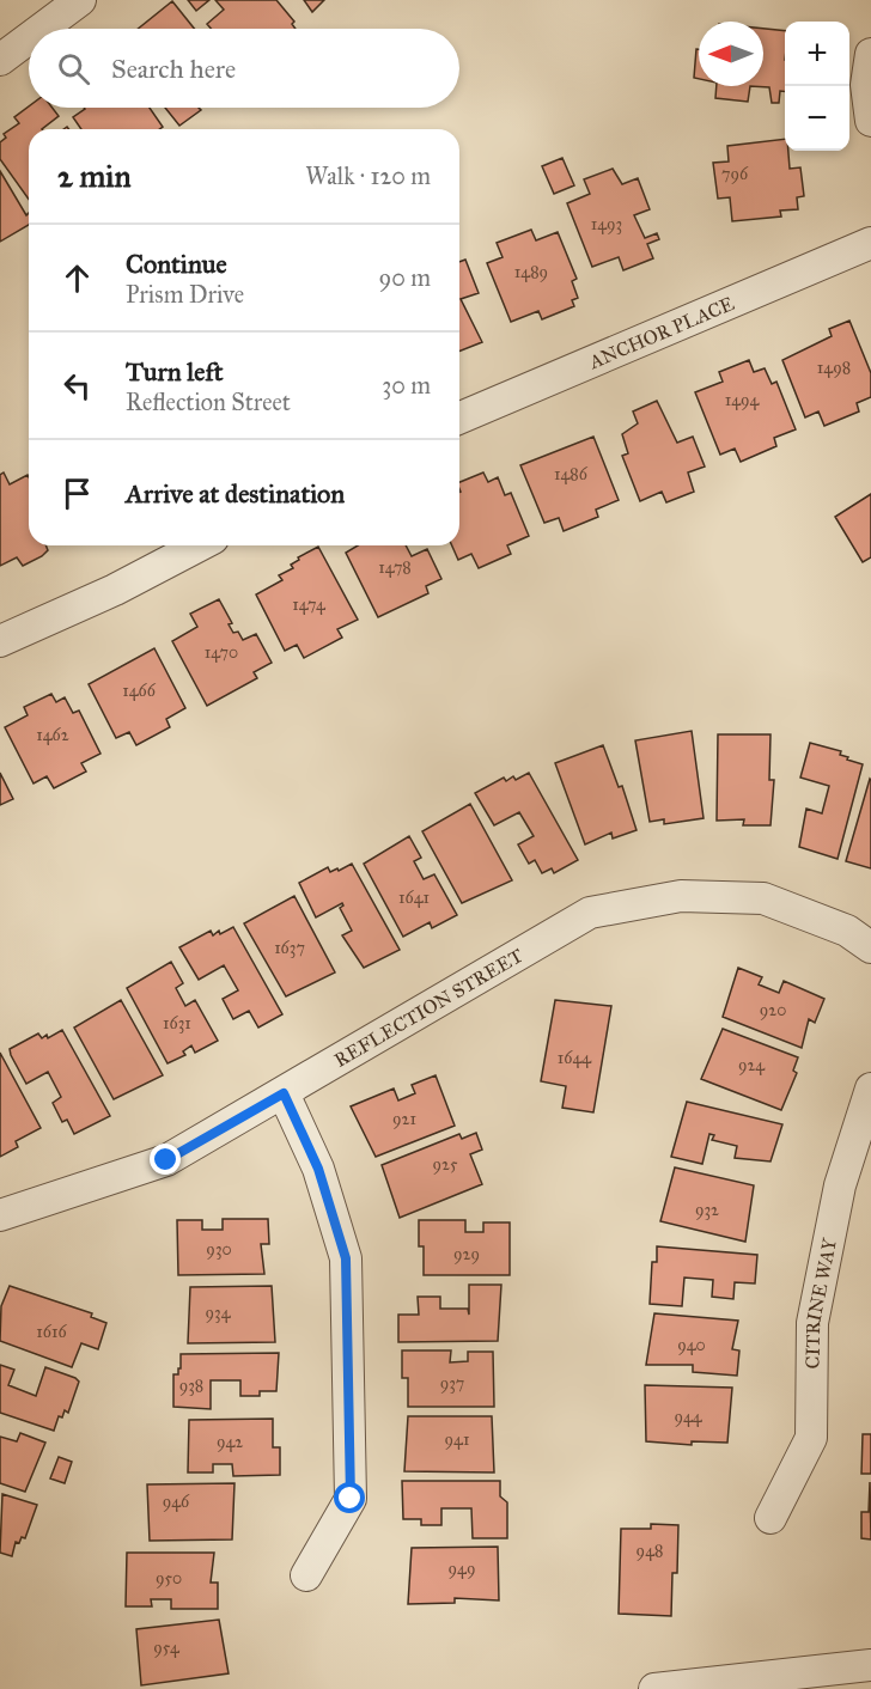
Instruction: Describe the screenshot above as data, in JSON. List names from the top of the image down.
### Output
{
  "streets": {
    "street": ["ANCHOR PLACE", "REFLECTION STREET", "CITRINE WAY"]
  },
  "house_numbers": [
    "796",
    "1493",
    "1489",
    "1498",
    "1494",
    "1486",
    "1478",
    "1474",
    "1470",
    "1466",
    "1462",
    "1641",
    "1637",
    "920",
    "1631",
    "1644",
    "924",
    "921",
    "925",
    "932",
    "930",
    "929",
    "934",
    "1616",
    "940",
    "937",
    "938",
    "944",
    "941",
    "942",
    "946",
    "948",
    "949",
    "950",
    "954"
  ],
  "north": "left",
  "page": {
    "map_buttons": ["+", "−"],
    "search": "Search here",
    "heading": ["2 min", "Walk · 120 m"],
    "list": [
      ["Continue", "Prism Drive", "90 m"],
      ["Turn left", "Reflection Street", "30 m"],
      "Arrive at destination"
    ]
  }
}
